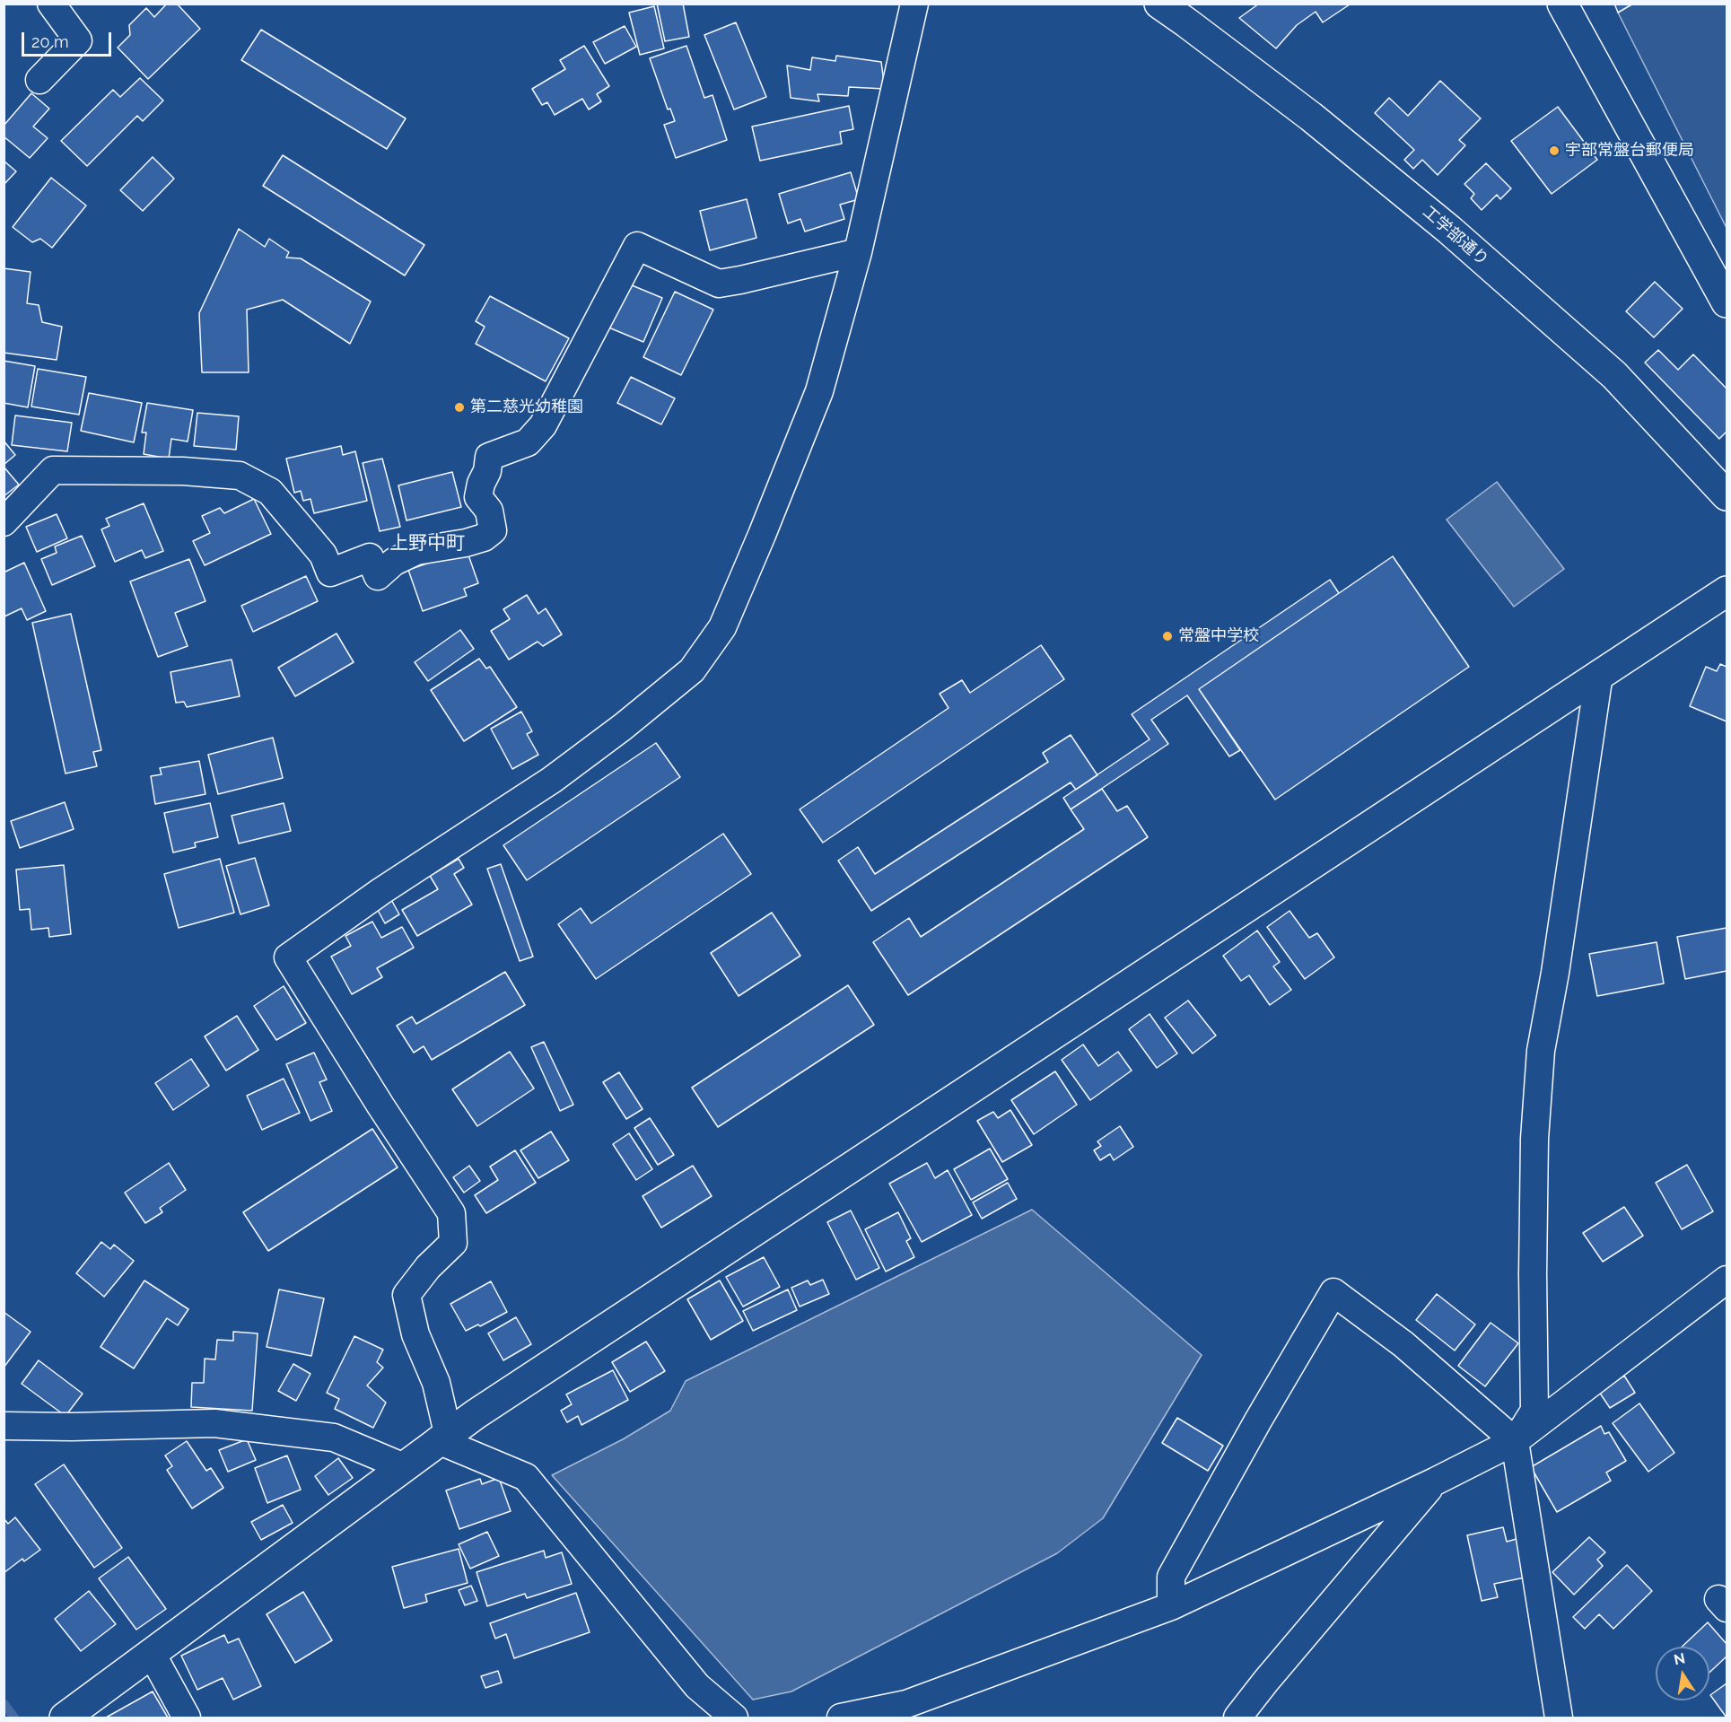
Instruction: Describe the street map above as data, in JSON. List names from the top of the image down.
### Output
{
  "streets": {
    "street": ["工学部通り"]
  },
  "districts": ["上野中町"],
  "places": ["宇部常盤台郵便局", "第二慈光幼稚園", "常盤中学校"],
  "scale_bar": "20 m",
  "north": "top"
}
